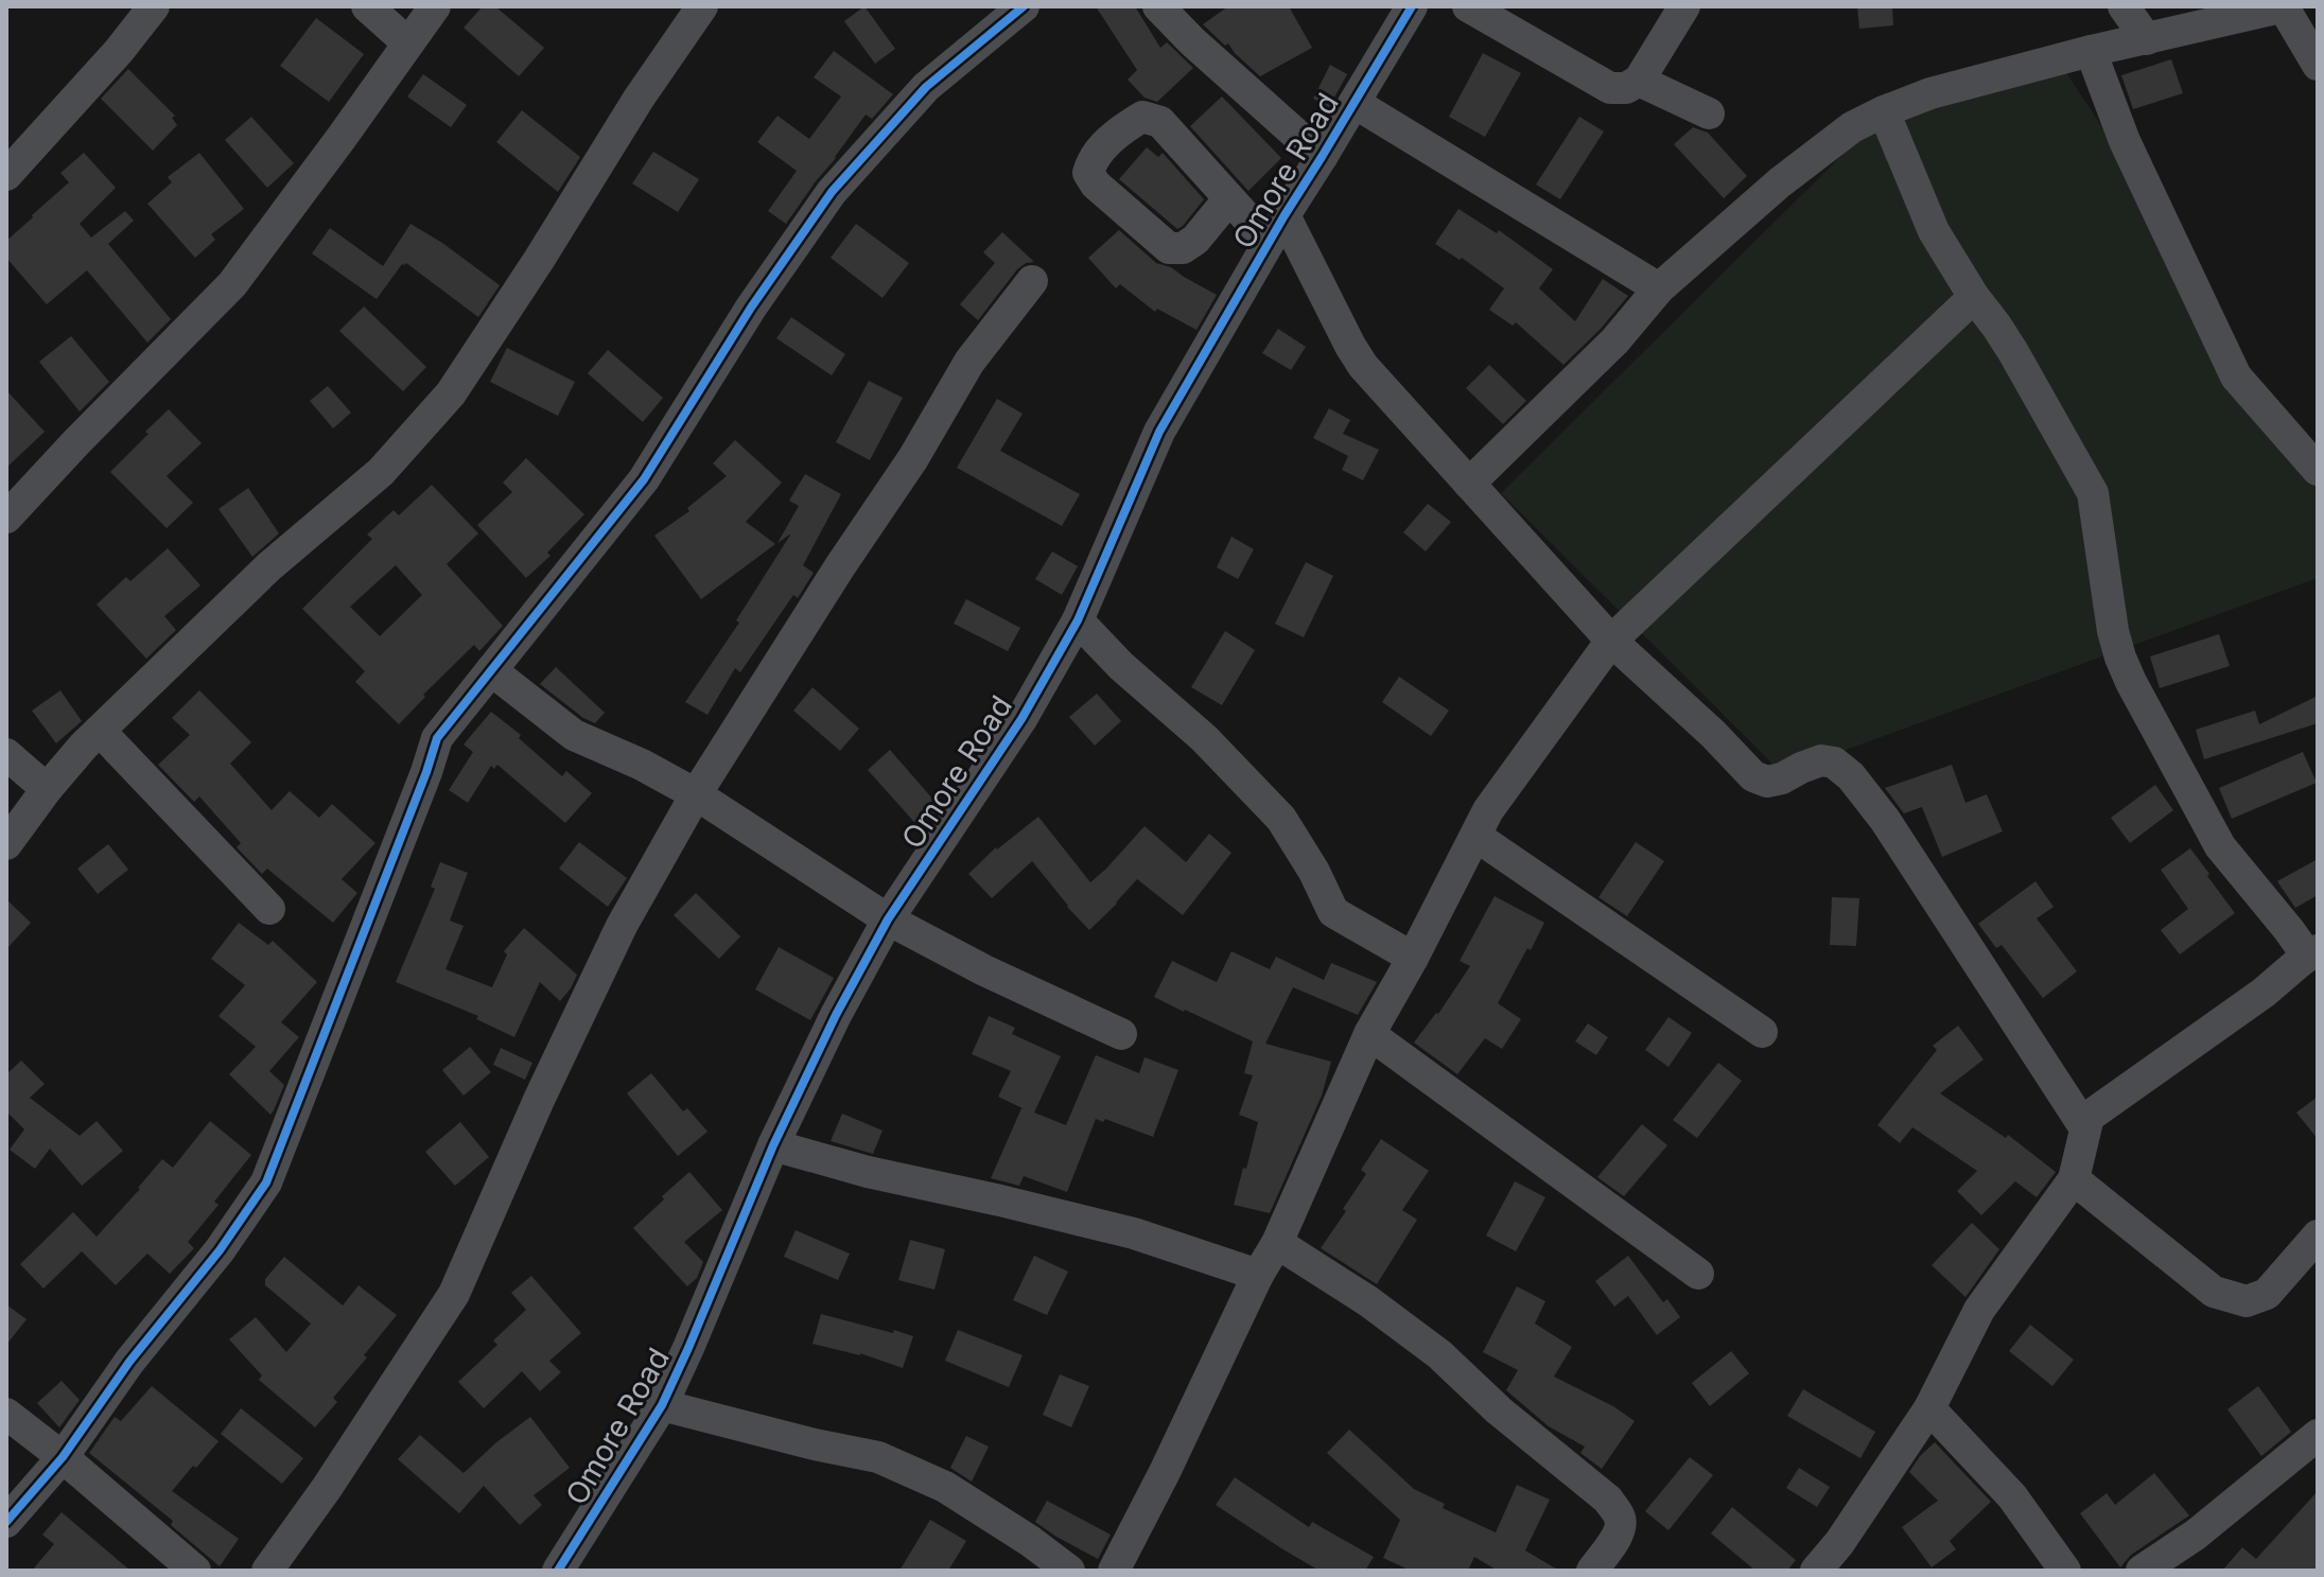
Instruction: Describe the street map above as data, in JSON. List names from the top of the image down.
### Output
{
  "streets": {
    "street": ["Omore Road"]
  }
}
